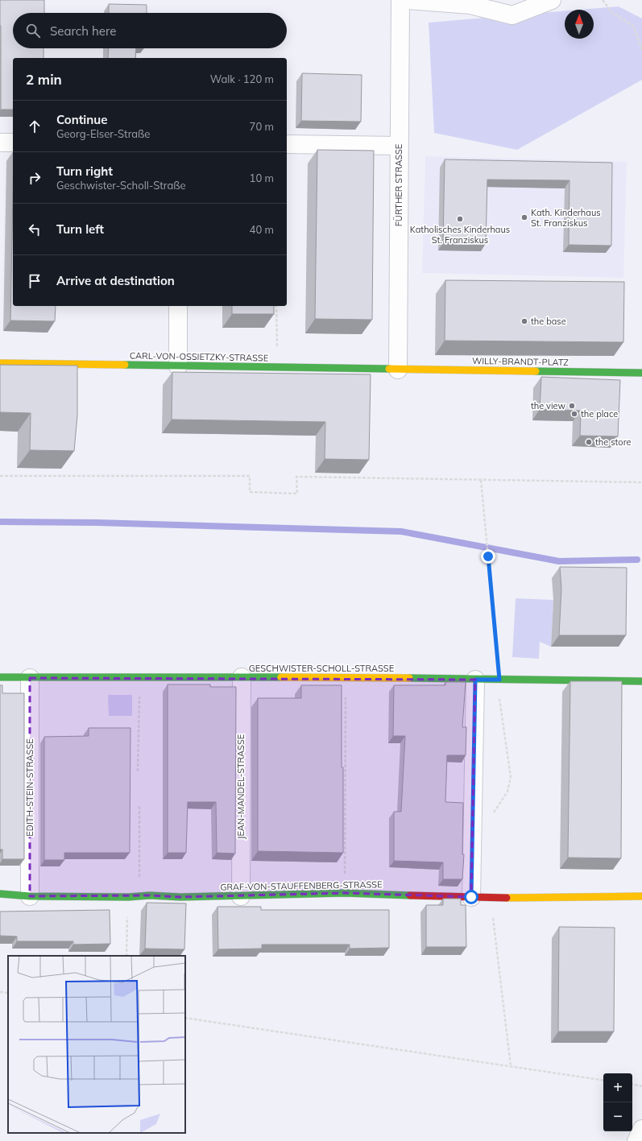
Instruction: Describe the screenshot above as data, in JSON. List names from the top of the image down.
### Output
{
  "streets": {
    "street": [
      "FÜRTHER STRASSE",
      "CARL-VON-OSSIETZKY-STRASSE",
      "WILLY-BRANDT-PLATZ",
      "GESCHWISTER-SCHOLL-STRASSE",
      "JEAN-MANDEL-STRASSE",
      "EDITH-STEIN-STRASSE",
      "GRAF-VON-STAUFFENBERG-STRASSE"
    ]
  },
  "crossings": [
    ["FÜRTHER STRASSE", "CARL-VON-OSSIETZKY-STRASSE"],
    ["FÜRTHER STRASSE", "WILLY-BRANDT-PLATZ"],
    ["CARL-VON-OSSIETZKY-STRASSE", "WILLY-BRANDT-PLATZ"],
    ["GESCHWISTER-SCHOLL-STRASSE", "JEAN-MANDEL-STRASSE"],
    ["GESCHWISTER-SCHOLL-STRASSE", "EDITH-STEIN-STRASSE"],
    ["JEAN-MANDEL-STRASSE", "GRAF-VON-STAUFFENBERG-STRASSE"],
    ["EDITH-STEIN-STRASSE", "GRAF-VON-STAUFFENBERG-STRASSE"]
  ],
  "places": [
    "Kath. Kinderhaus St. Franziskus",
    "Katholisches Kinderhaus St. Franziskus",
    "the base",
    "the view",
    "the place",
    "the store"
  ],
  "north": "top",
  "page": {
    "search": "Search here",
    "heading": ["2 min", "Walk · 120 m"],
    "list": [
      ["Continue", "Georg-Elser-Straße", "70 m"],
      ["Turn right", "Geschwister-Scholl-Straße", "10 m"],
      ["Turn left", "40 m"],
      "Arrive at destination"
    ],
    "map_buttons": ["+", "−"]
  }
}
